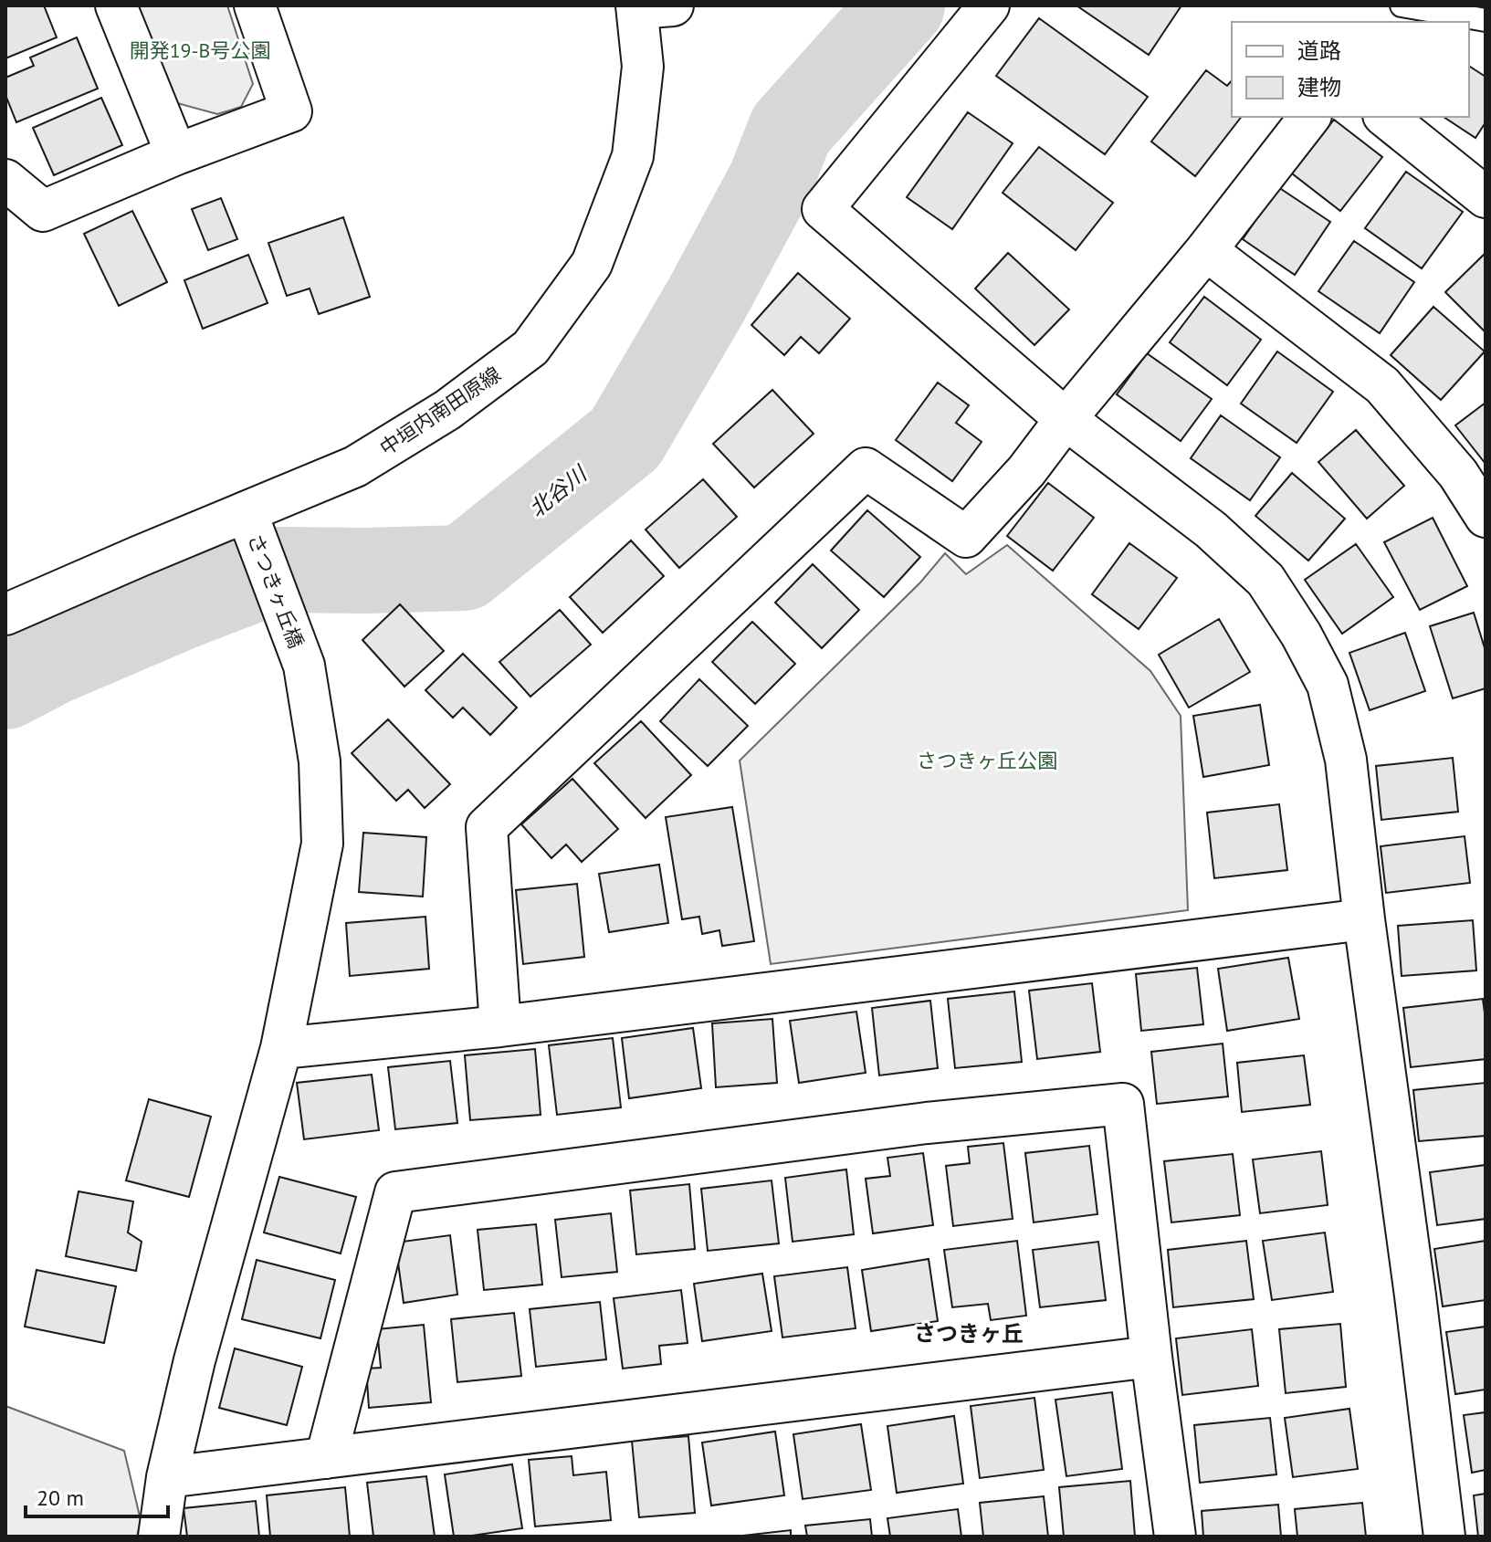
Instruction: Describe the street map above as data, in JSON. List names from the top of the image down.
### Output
{
  "streets": {
    "street": ["中垣内南田原線", "さつきヶ丘橋"]
  },
  "crossings": [
    ["中垣内南田原線", "さつきヶ丘橋"]
  ],
  "districts": ["さつきヶ丘"],
  "water": ["北谷川"],
  "parks": ["開発19-B号公園", "さつきヶ丘公園"],
  "legend": ["道路", "建物"],
  "scale_bar": "20 m"
}
